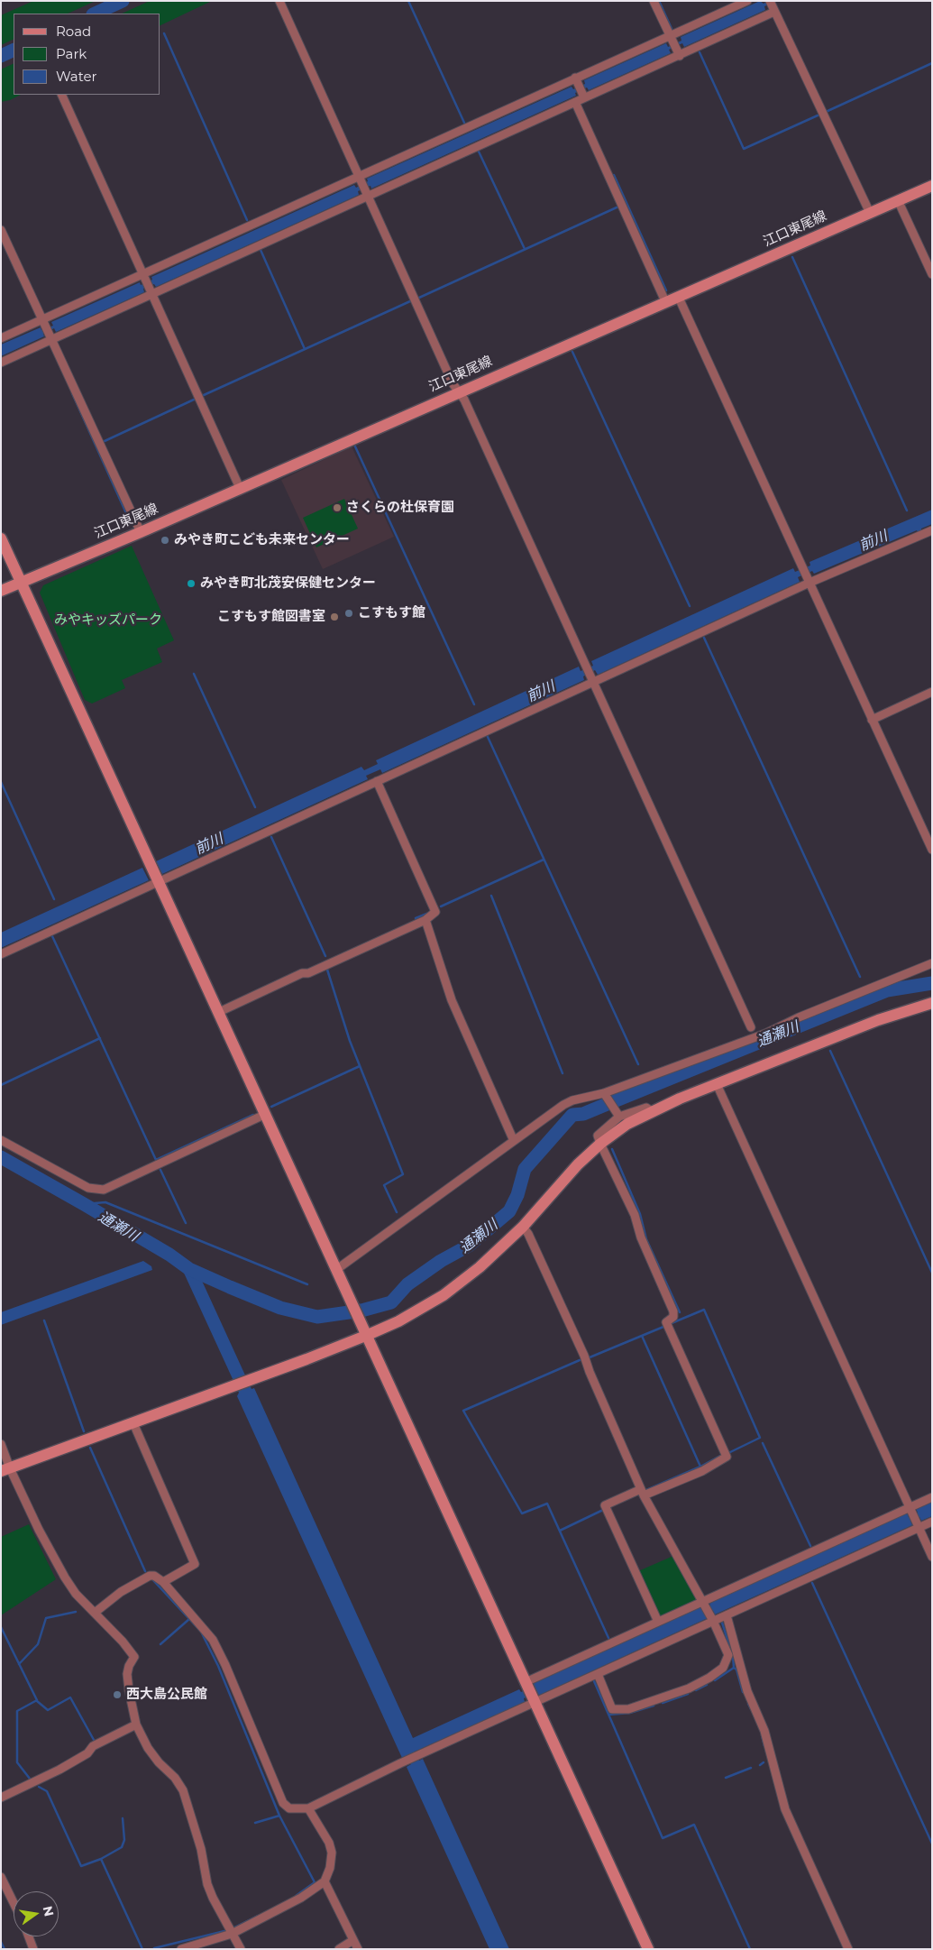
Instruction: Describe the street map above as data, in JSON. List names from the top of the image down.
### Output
{
  "streets": {
    "street": ["江口東尾線"]
  },
  "water": ["前川", "通瀬川"],
  "parks": ["みやキッズパーク"],
  "places": [
    "さくらの杜保育園",
    "みやき町こども未来センター",
    "みやき町北茂安保健センター",
    "こすもす館",
    "こすもす館図書室",
    "西大島公民館"
  ],
  "legend": ["Road", "Park", "Water"],
  "north": "right"
}
